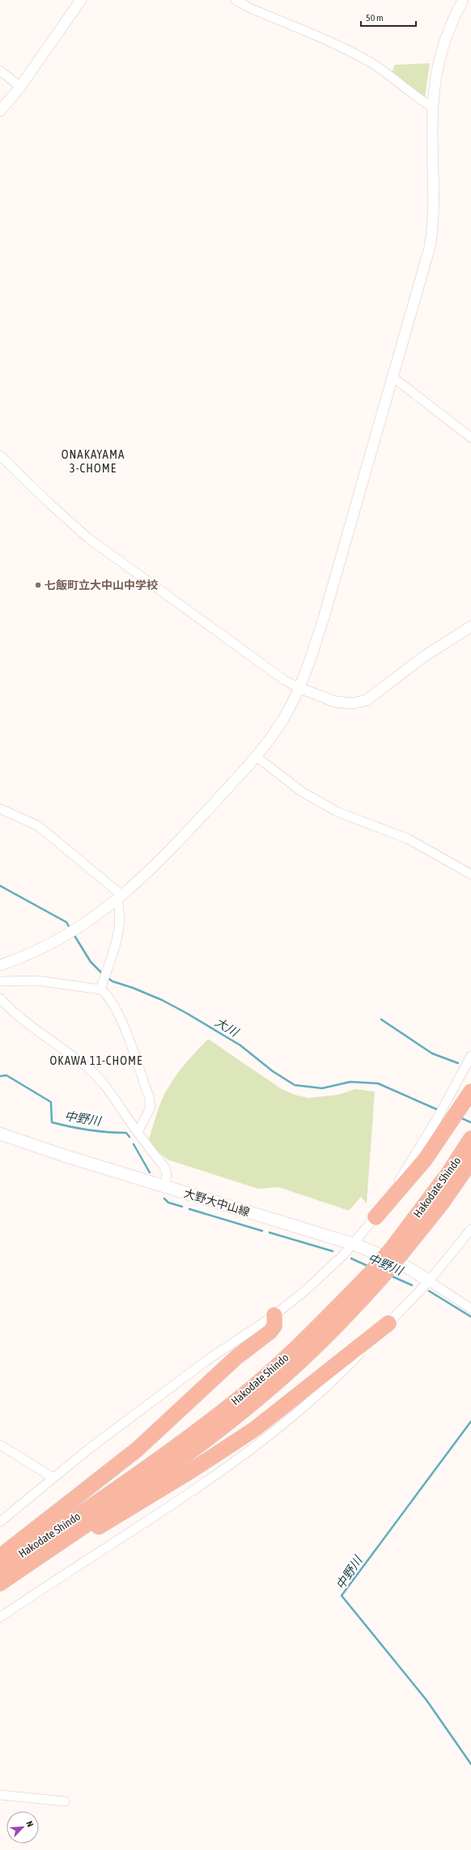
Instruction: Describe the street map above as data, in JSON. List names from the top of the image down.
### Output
{
  "streets": {
    "highway": ["Hakodate Shindo"],
    "main road": ["大野大中山線"]
  },
  "districts": ["ONAKAYAMA 3-CHOME", "OKAWA 11-CHOME"],
  "water": ["大川", "中野川"],
  "places": ["七飯町立大中山中学校"],
  "scale_bar": "50 m",
  "north": "top right"
}
